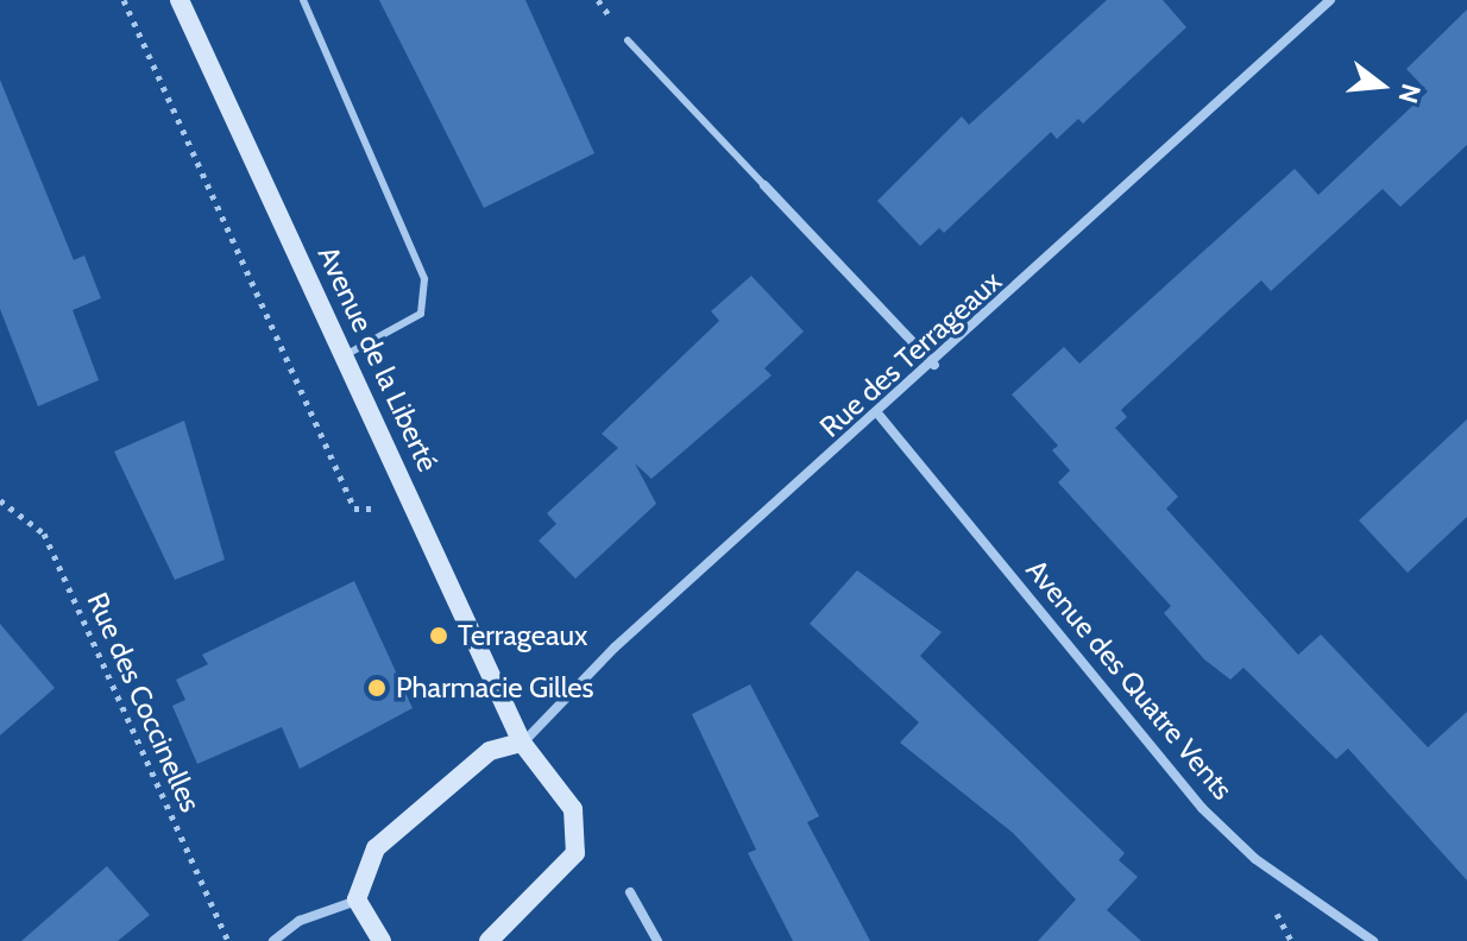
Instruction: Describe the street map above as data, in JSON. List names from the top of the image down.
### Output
{
  "streets": {
    "street": ["Rue des Terrageaux", "Avenue de la Liberté", "Avenue des Quatre Vents"],
    "path": ["Rue des Coccinelles"]
  },
  "crossings": [
    ["Rue des Terrageaux", "Avenue de la Liberté"],
    ["Rue des Terrageaux", "Avenue des Quatre Vents"]
  ],
  "places": ["Terrageaux", "Pharmacie Gilles"],
  "north": "right"
}
